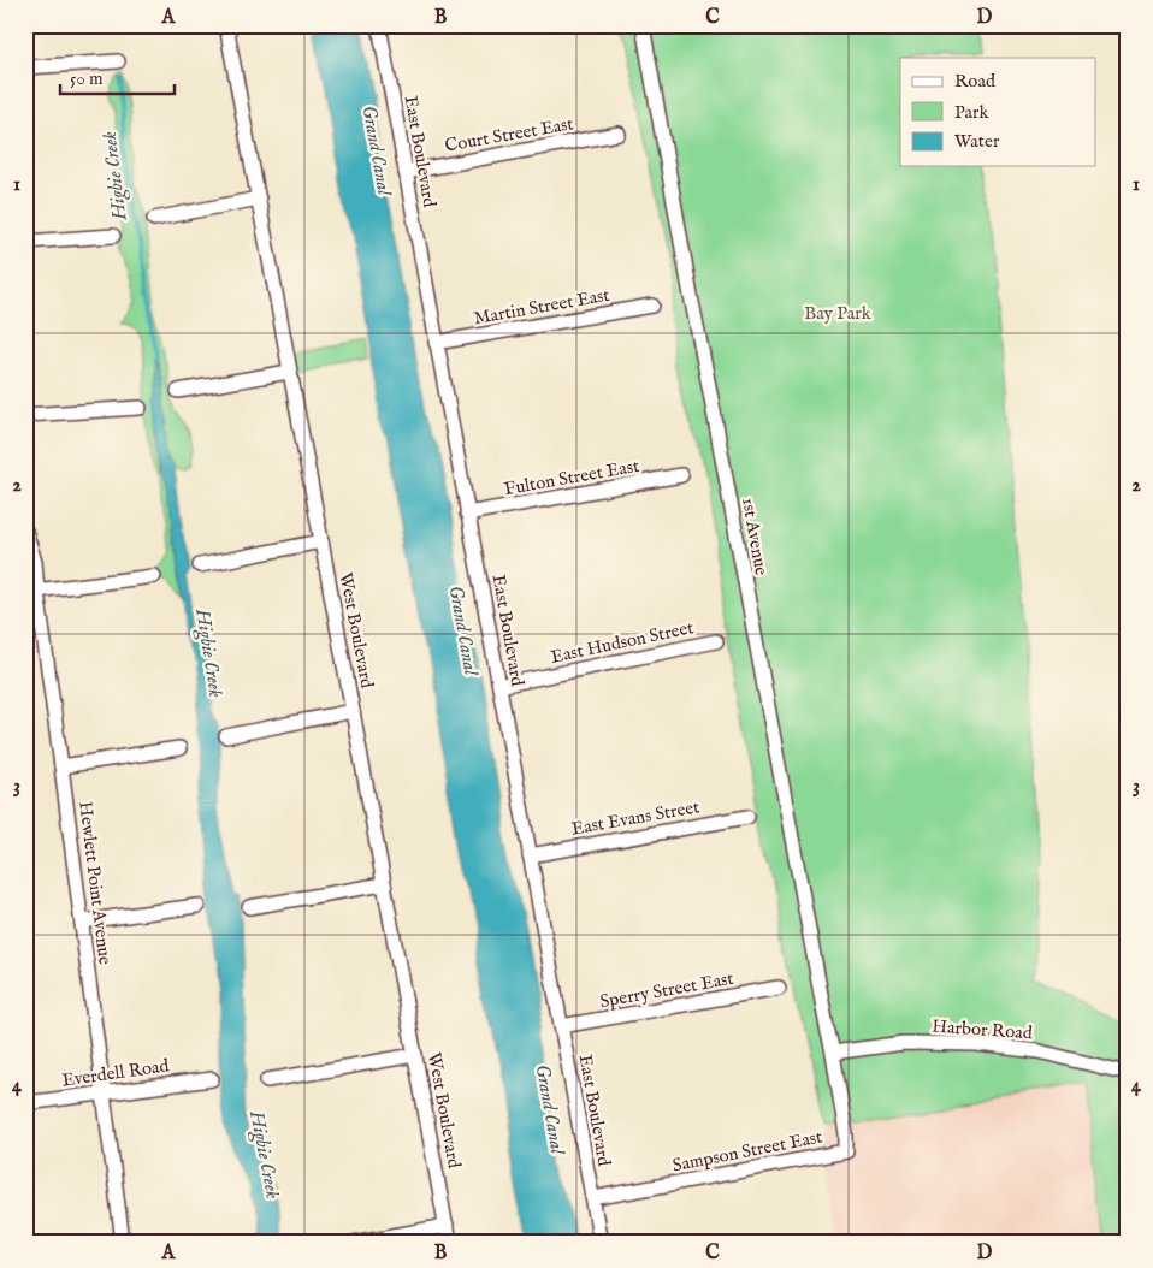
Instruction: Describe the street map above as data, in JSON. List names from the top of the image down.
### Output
{
  "streets": {
    "street": [
      "Court Street East",
      "East Boulevard",
      "Martin Street East",
      "Fulton Street East",
      "1st Avenue",
      "West Boulevard",
      "East Hudson Street",
      "East Evans Street",
      "Hewlett Point Avenue",
      "Sperry Street East",
      "Harbor Road",
      "Everdell Road",
      "Sampson Street East"
    ]
  },
  "crossings": [
    ["Court Street East", "East Boulevard"],
    ["East Boulevard", "Martin Street East"],
    ["East Boulevard", "Fulton Street East"],
    ["East Boulevard", "East Hudson Street"],
    ["East Boulevard", "East Evans Street"],
    ["East Boulevard", "Sperry Street East"],
    ["East Boulevard", "Sampson Street East"],
    ["1st Avenue", "Harbor Road"],
    ["1st Avenue", "Sampson Street East"],
    ["Hewlett Point Avenue", "Everdell Road"],
    ["Harbor Road", "Sampson Street East"]
  ],
  "water": ["Grand Canal", "Higbie Creek"],
  "parks": ["Bay Park"],
  "legend": ["Road", "Park", "Water"],
  "scale_bar": "50 m",
  "grid": {
    "columns": [
      "A",
      "B",
      "C",
      "D"
    ],
    "rows": [
      "1",
      "2",
      "3",
      "4"
    ]
  }
}
